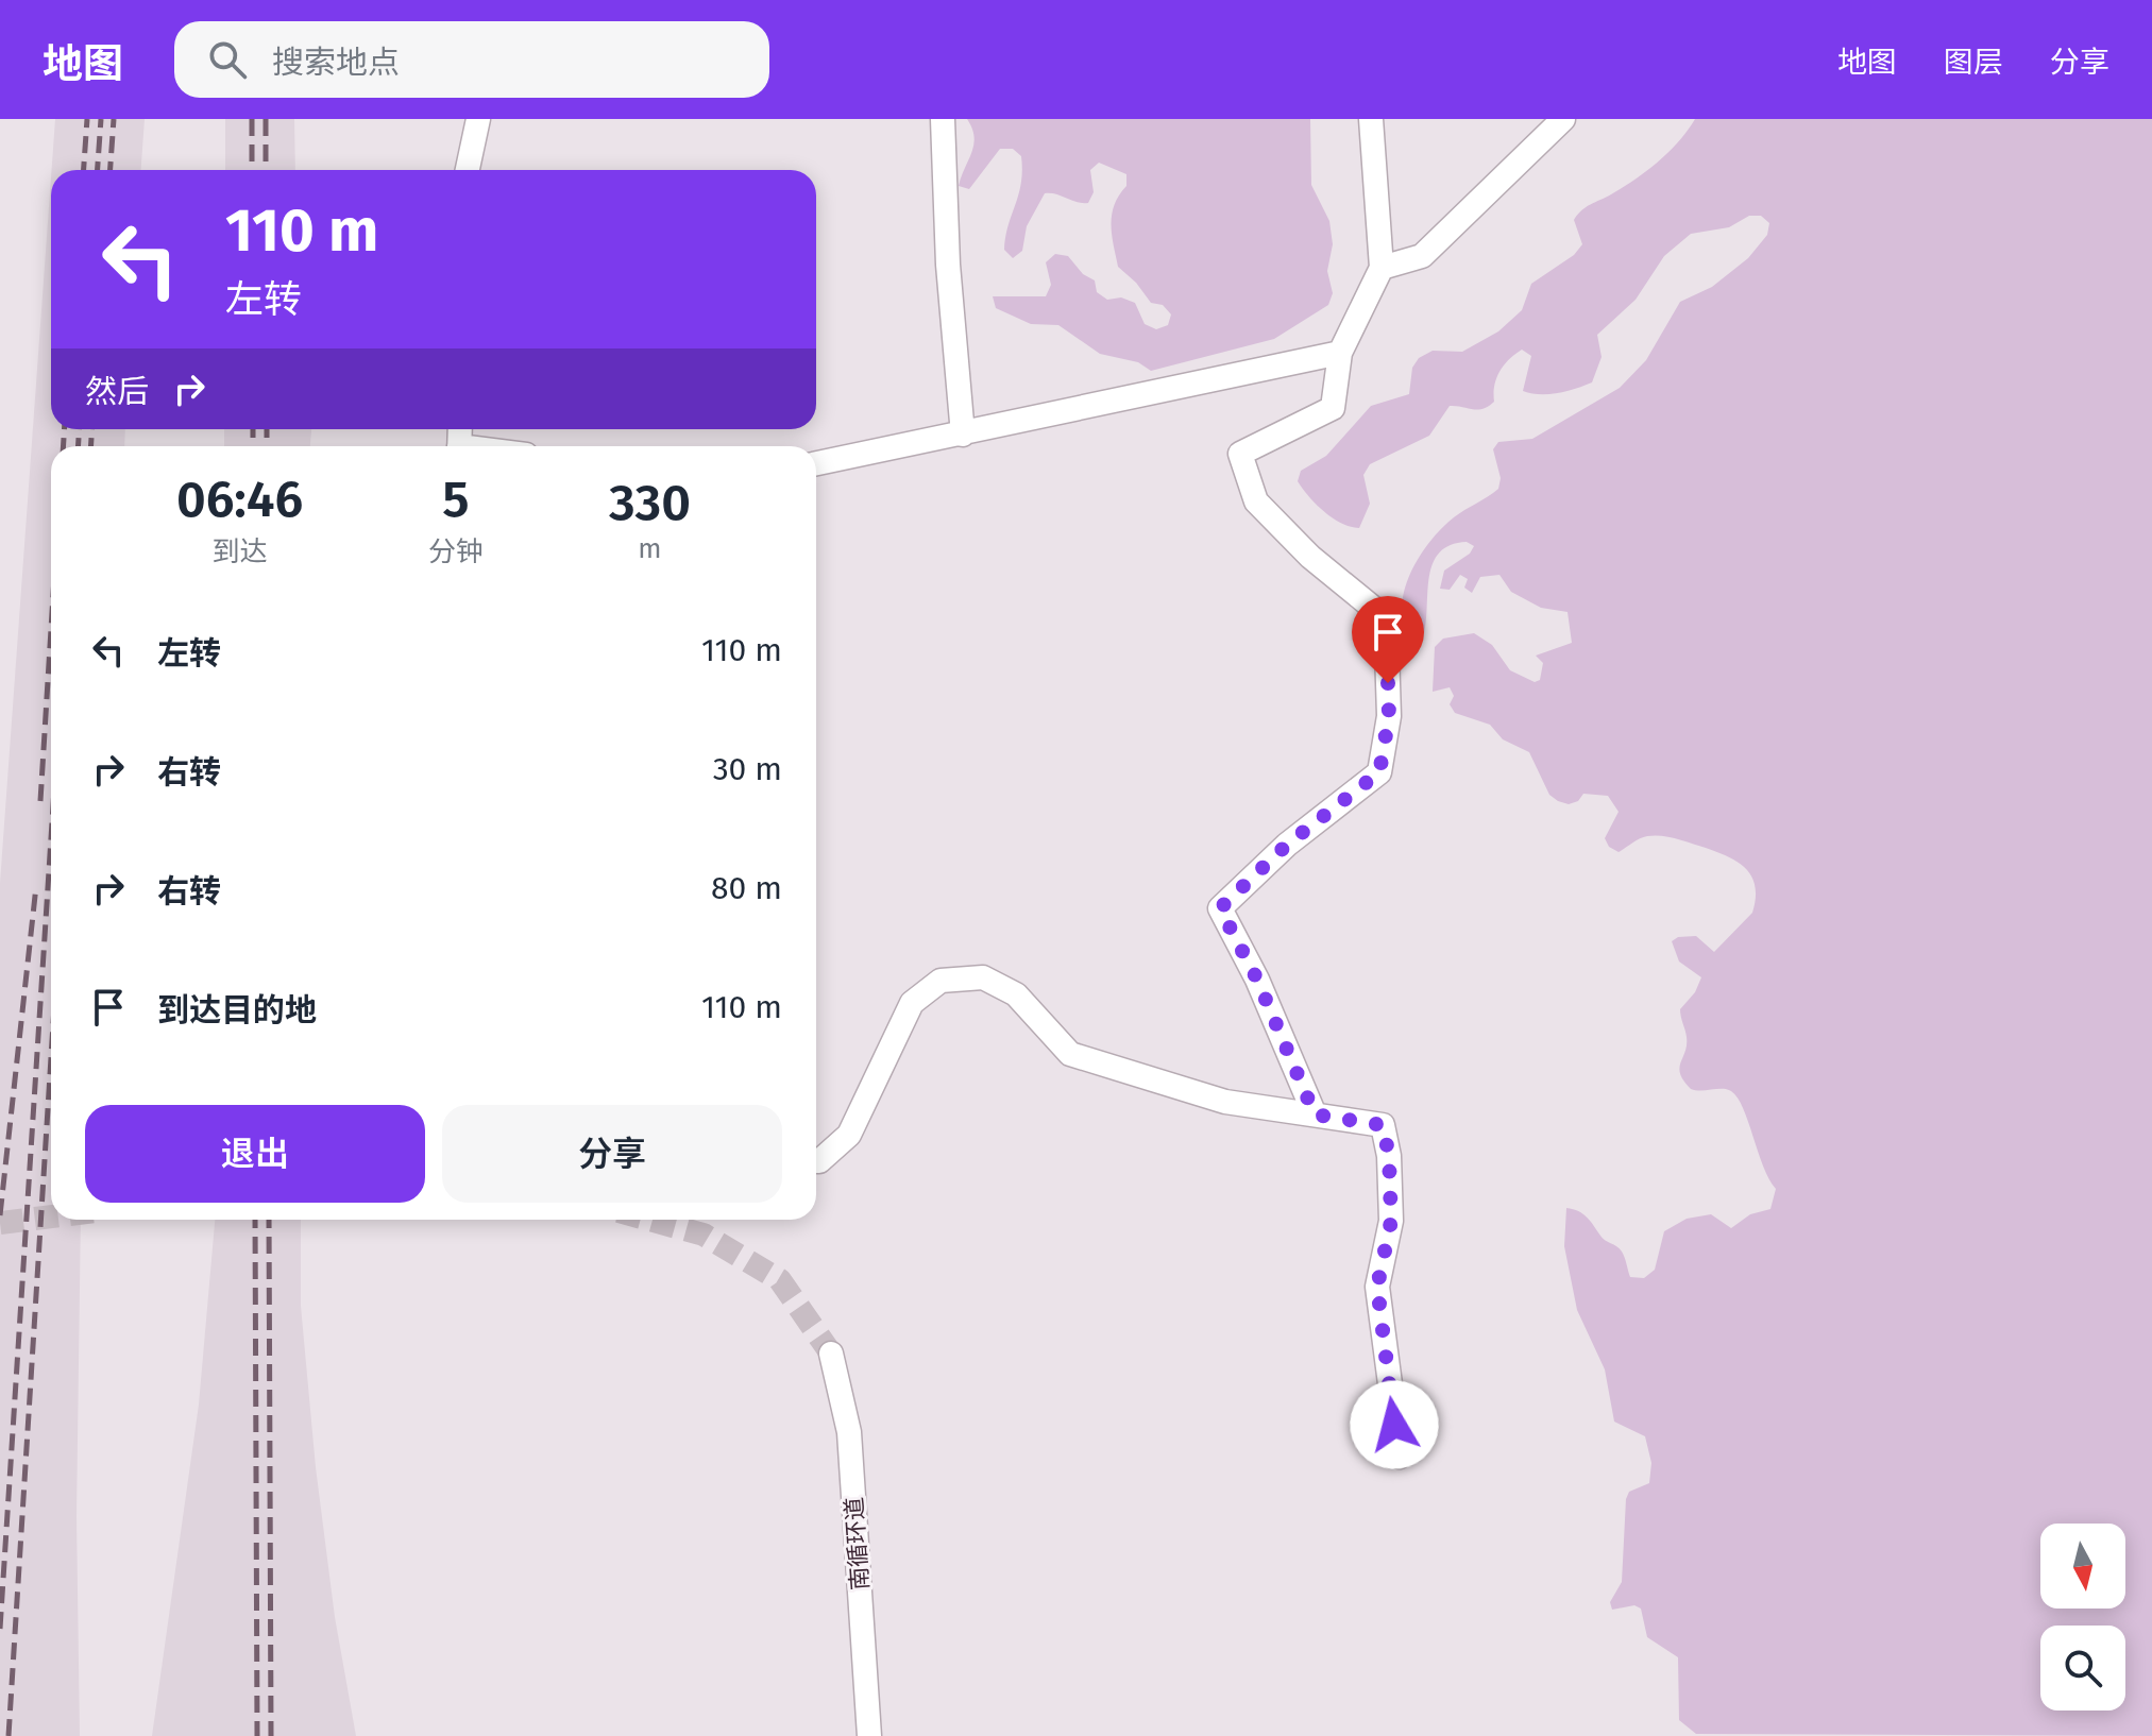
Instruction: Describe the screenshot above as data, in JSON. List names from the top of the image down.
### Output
{
  "streets": {
    "street": ["南循环道"]
  },
  "north": "bottom",
  "page": {
    "header": "地图",
    "search": "搜索地点",
    "nav": ["地图", "图层", "分享"],
    "turn": ["110 m", "左转"],
    "then": "然后",
    "eta": [
      "06:46",
      "到达",
      "5",
      "分钟",
      "330",
      "m"
    ],
    "list": [
      {
        "name": "左转",
        "value": "110 m"
      },
      {
        "name": "右转",
        "value": "30 m"
      },
      {
        "name": "右转",
        "value": "80 m"
      },
      {
        "name": "到达目的地",
        "value": "110 m"
      }
    ],
    "buttons": ["退出", "分享"]
  }
}
